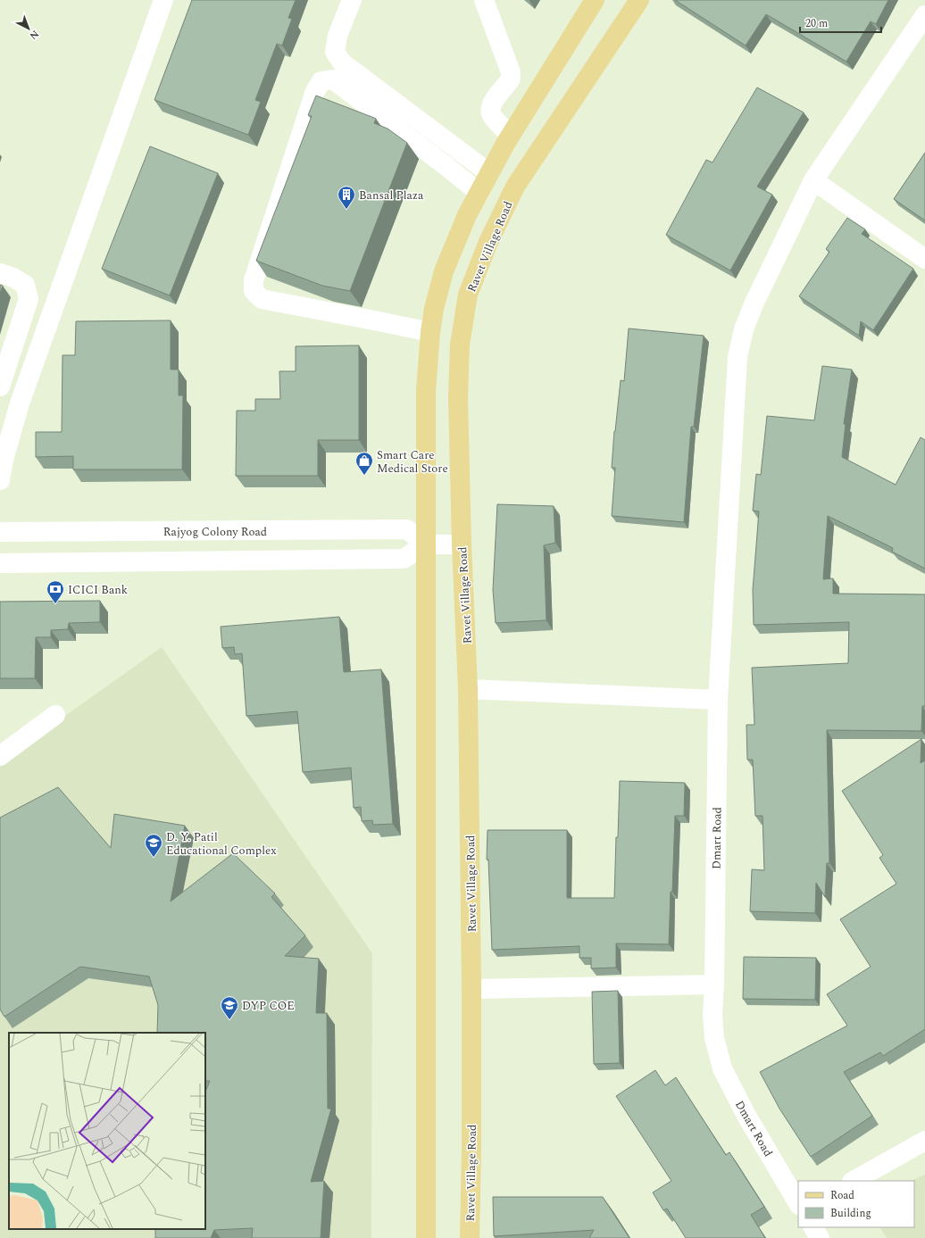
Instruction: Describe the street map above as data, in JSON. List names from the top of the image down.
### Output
{
  "streets": {
    "main road": ["Ravet Village Road"],
    "street": ["Rajyog Colony Road", "Dmart Road"]
  },
  "places": {
    "building": ["Bansal Plaza"],
    "shop": ["Smart Care Medical Store"],
    "bank": ["ICICI Bank"],
    "school or university": ["D. Y. Patil Educational Complex", "DYP COE"]
  },
  "legend": ["Road", "Building"],
  "scale_bar": "20 m",
  "north": "bottom right"
}
